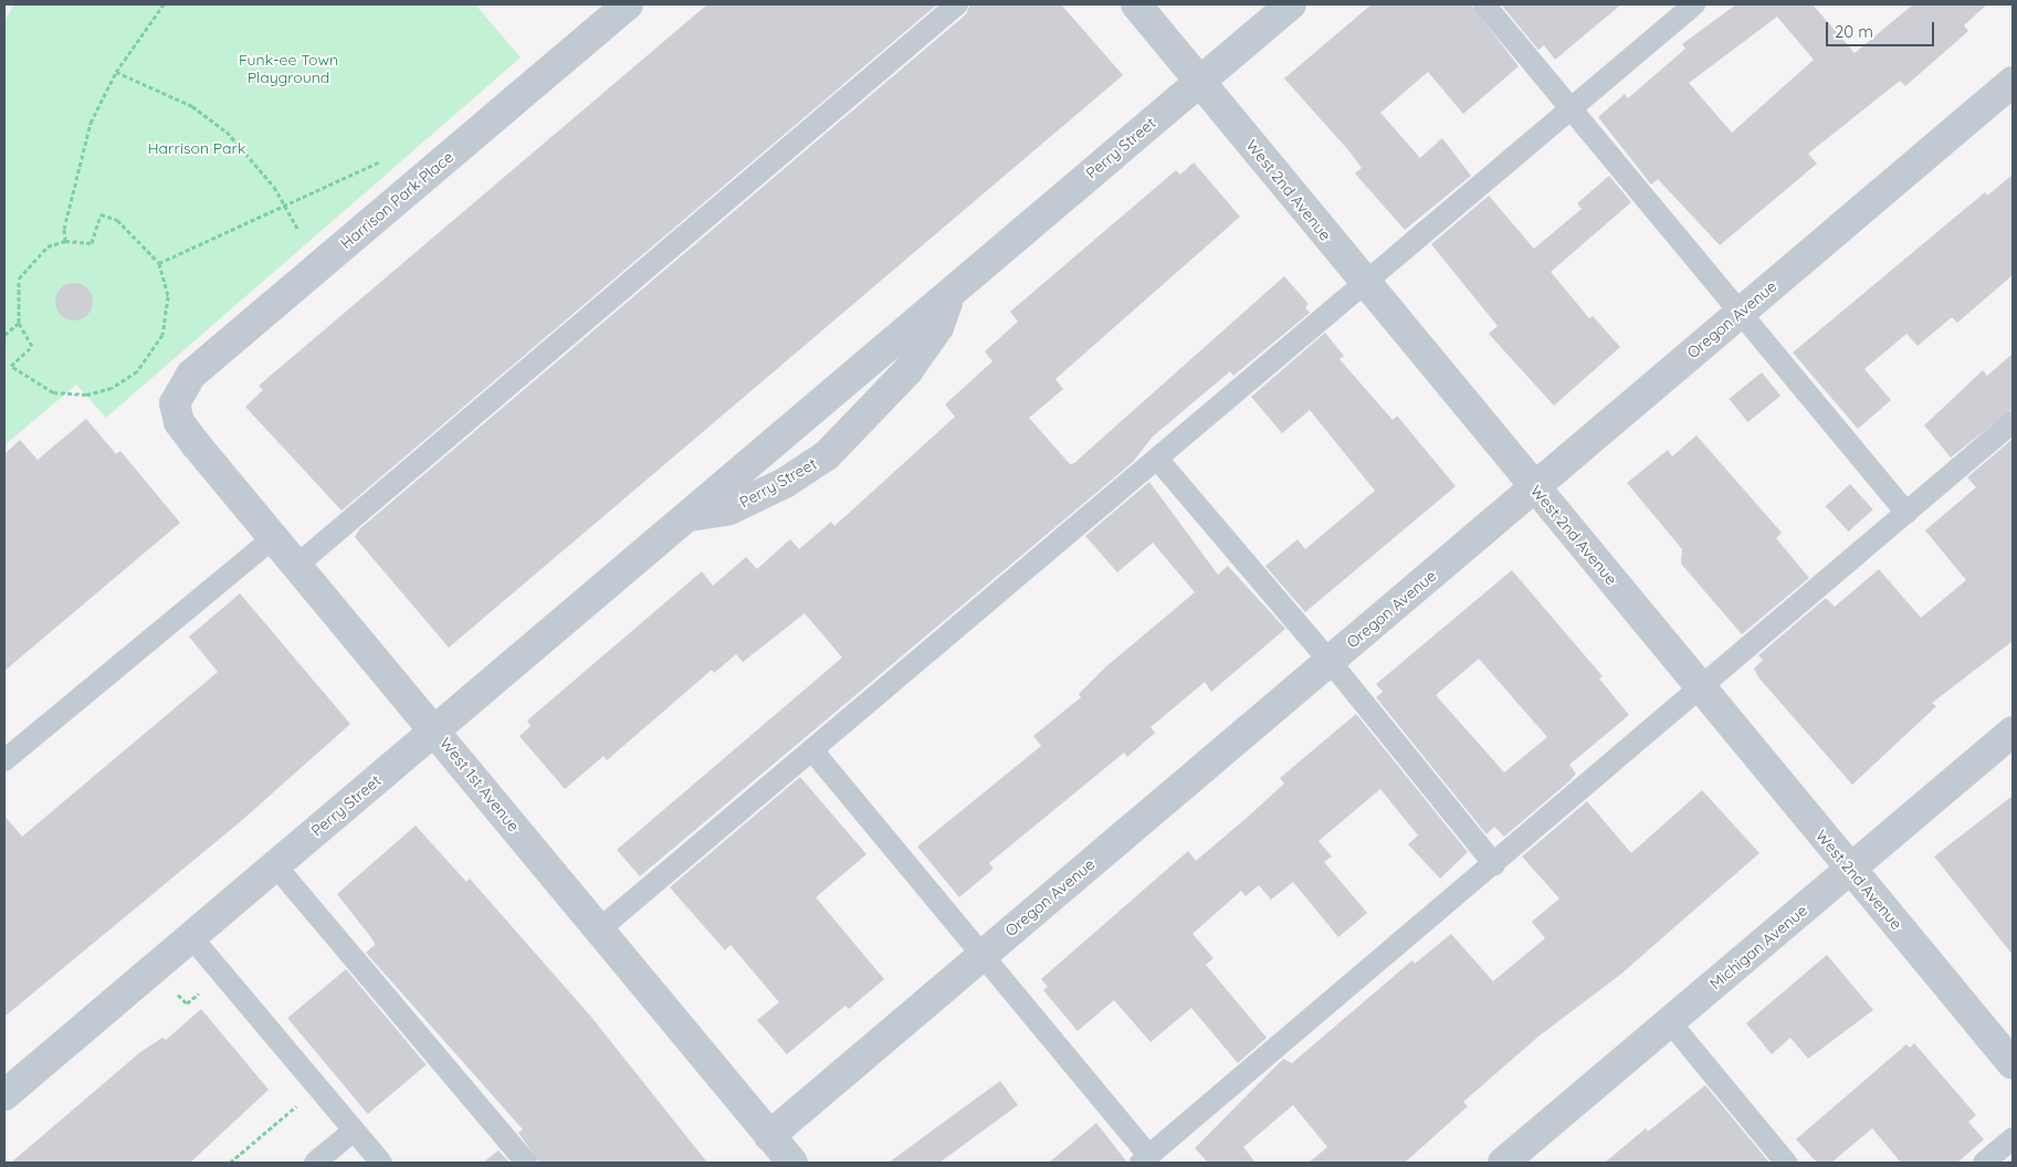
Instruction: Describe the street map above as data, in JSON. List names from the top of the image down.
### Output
{
  "streets": {
    "street": [
      "Perry Street",
      "West 2nd Avenue",
      "Harrison Park Place",
      "Oregon Avenue",
      "West 1st Avenue",
      "Michigan Avenue"
    ]
  },
  "crossings": [
    ["Perry Street", "West 2nd Avenue"],
    ["Perry Street", "West 1st Avenue"],
    ["West 2nd Avenue", "Oregon Avenue"],
    ["West 2nd Avenue", "Michigan Avenue"],
    ["Harrison Park Place", "West 1st Avenue"],
    ["Oregon Avenue", "West 1st Avenue"]
  ],
  "parks": ["Funk-ee Town Playground", "Harrison Park"],
  "scale_bar": "20 m"
}
